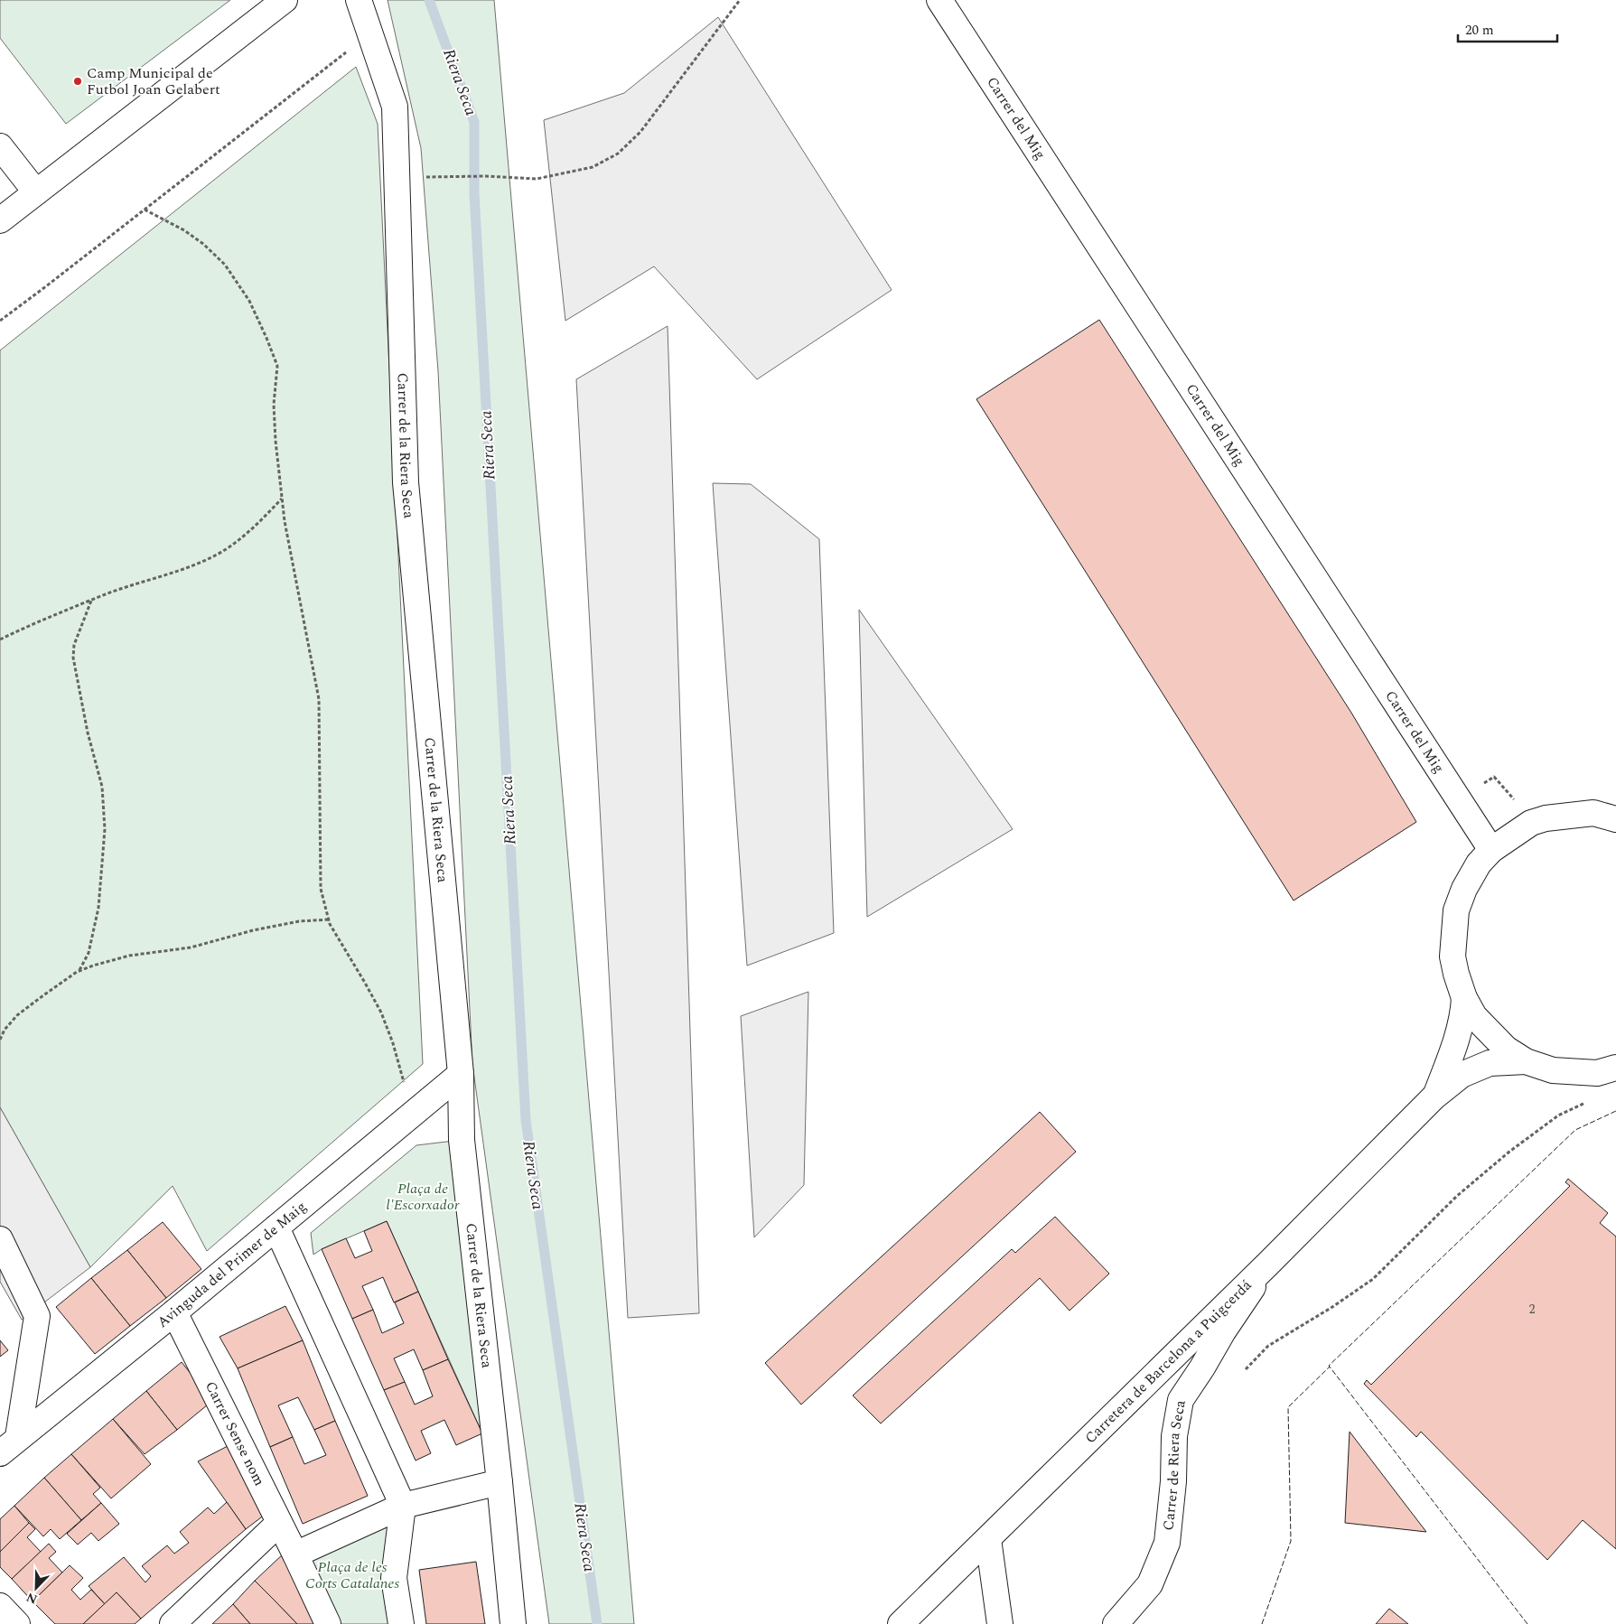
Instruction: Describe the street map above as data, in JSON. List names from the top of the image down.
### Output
{
  "streets": {
    "street": [
      "Carrer del Mig",
      "Carrer de la Riera Seca",
      "Avinguda del Primer de Maig",
      "Carretera de Barcelona a Puigcerdá",
      "Carrer Sense nom",
      "Carrer de Riera Seca"
    ]
  },
  "crossings": [
    ["Carrer de la Riera Seca", "Avinguda del Primer de Maig"],
    ["Avinguda del Primer de Maig", "Carrer Sense nom"],
    ["Carretera de Barcelona a Puigcerdá", "Carrer de Riera Seca"]
  ],
  "water": ["Riera Seca"],
  "parks": ["Plaça de l'Escorxador", "Plaça de les Corts Catalanes"],
  "places": ["Camp Municipal de Futbol Joan Gelabert"],
  "house_numbers": ["2"],
  "scale_bar": "20 m",
  "north": "bottom left"
}
